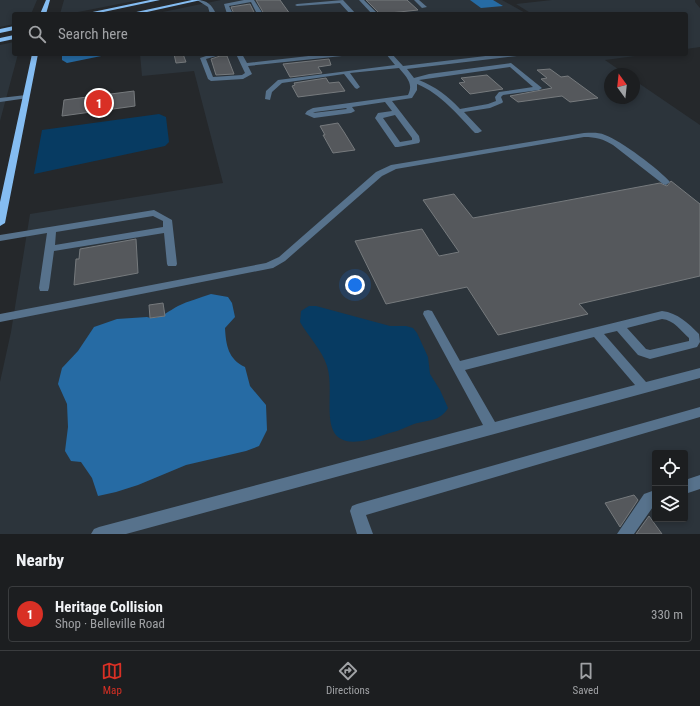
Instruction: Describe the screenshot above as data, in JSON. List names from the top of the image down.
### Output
{
  "north": "top",
  "page": {
    "search": "Search here",
    "pins": "1",
    "heading": "Nearby",
    "list": [
      {
        "mark": "1",
        "name": "Heritage Collision",
        "note": "Shop · Belleville Road",
        "value": "330 m"
      }
    ],
    "nav": ["Map", "Directions", "Saved"]
  }
}
